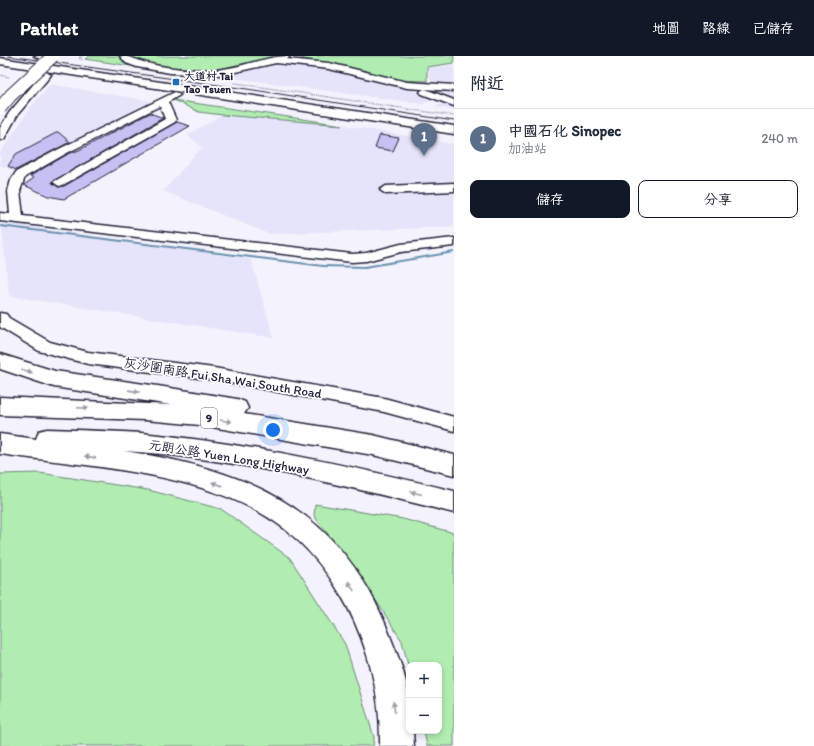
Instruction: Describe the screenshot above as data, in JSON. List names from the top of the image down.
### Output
{
  "streets": {
    "main road": ["9", "元朗公路 Yuen Long Highway"],
    "street": ["灰沙圍南路 Fui Sha Wai South Road"]
  },
  "places": {
    "transit": ["大道村 Tai Tao Tsuen"]
  },
  "page": {
    "header": "Pathlet",
    "nav": ["地圖", "路線", "已儲存"],
    "heading": "附近",
    "list": [
      {
        "mark": "1",
        "name": "中國石化 Sinopec",
        "note": "加油站",
        "value": "240 m"
      }
    ],
    "pins": "1",
    "buttons": ["儲存", "分享"],
    "map_buttons": ["+", "−"]
  }
}
